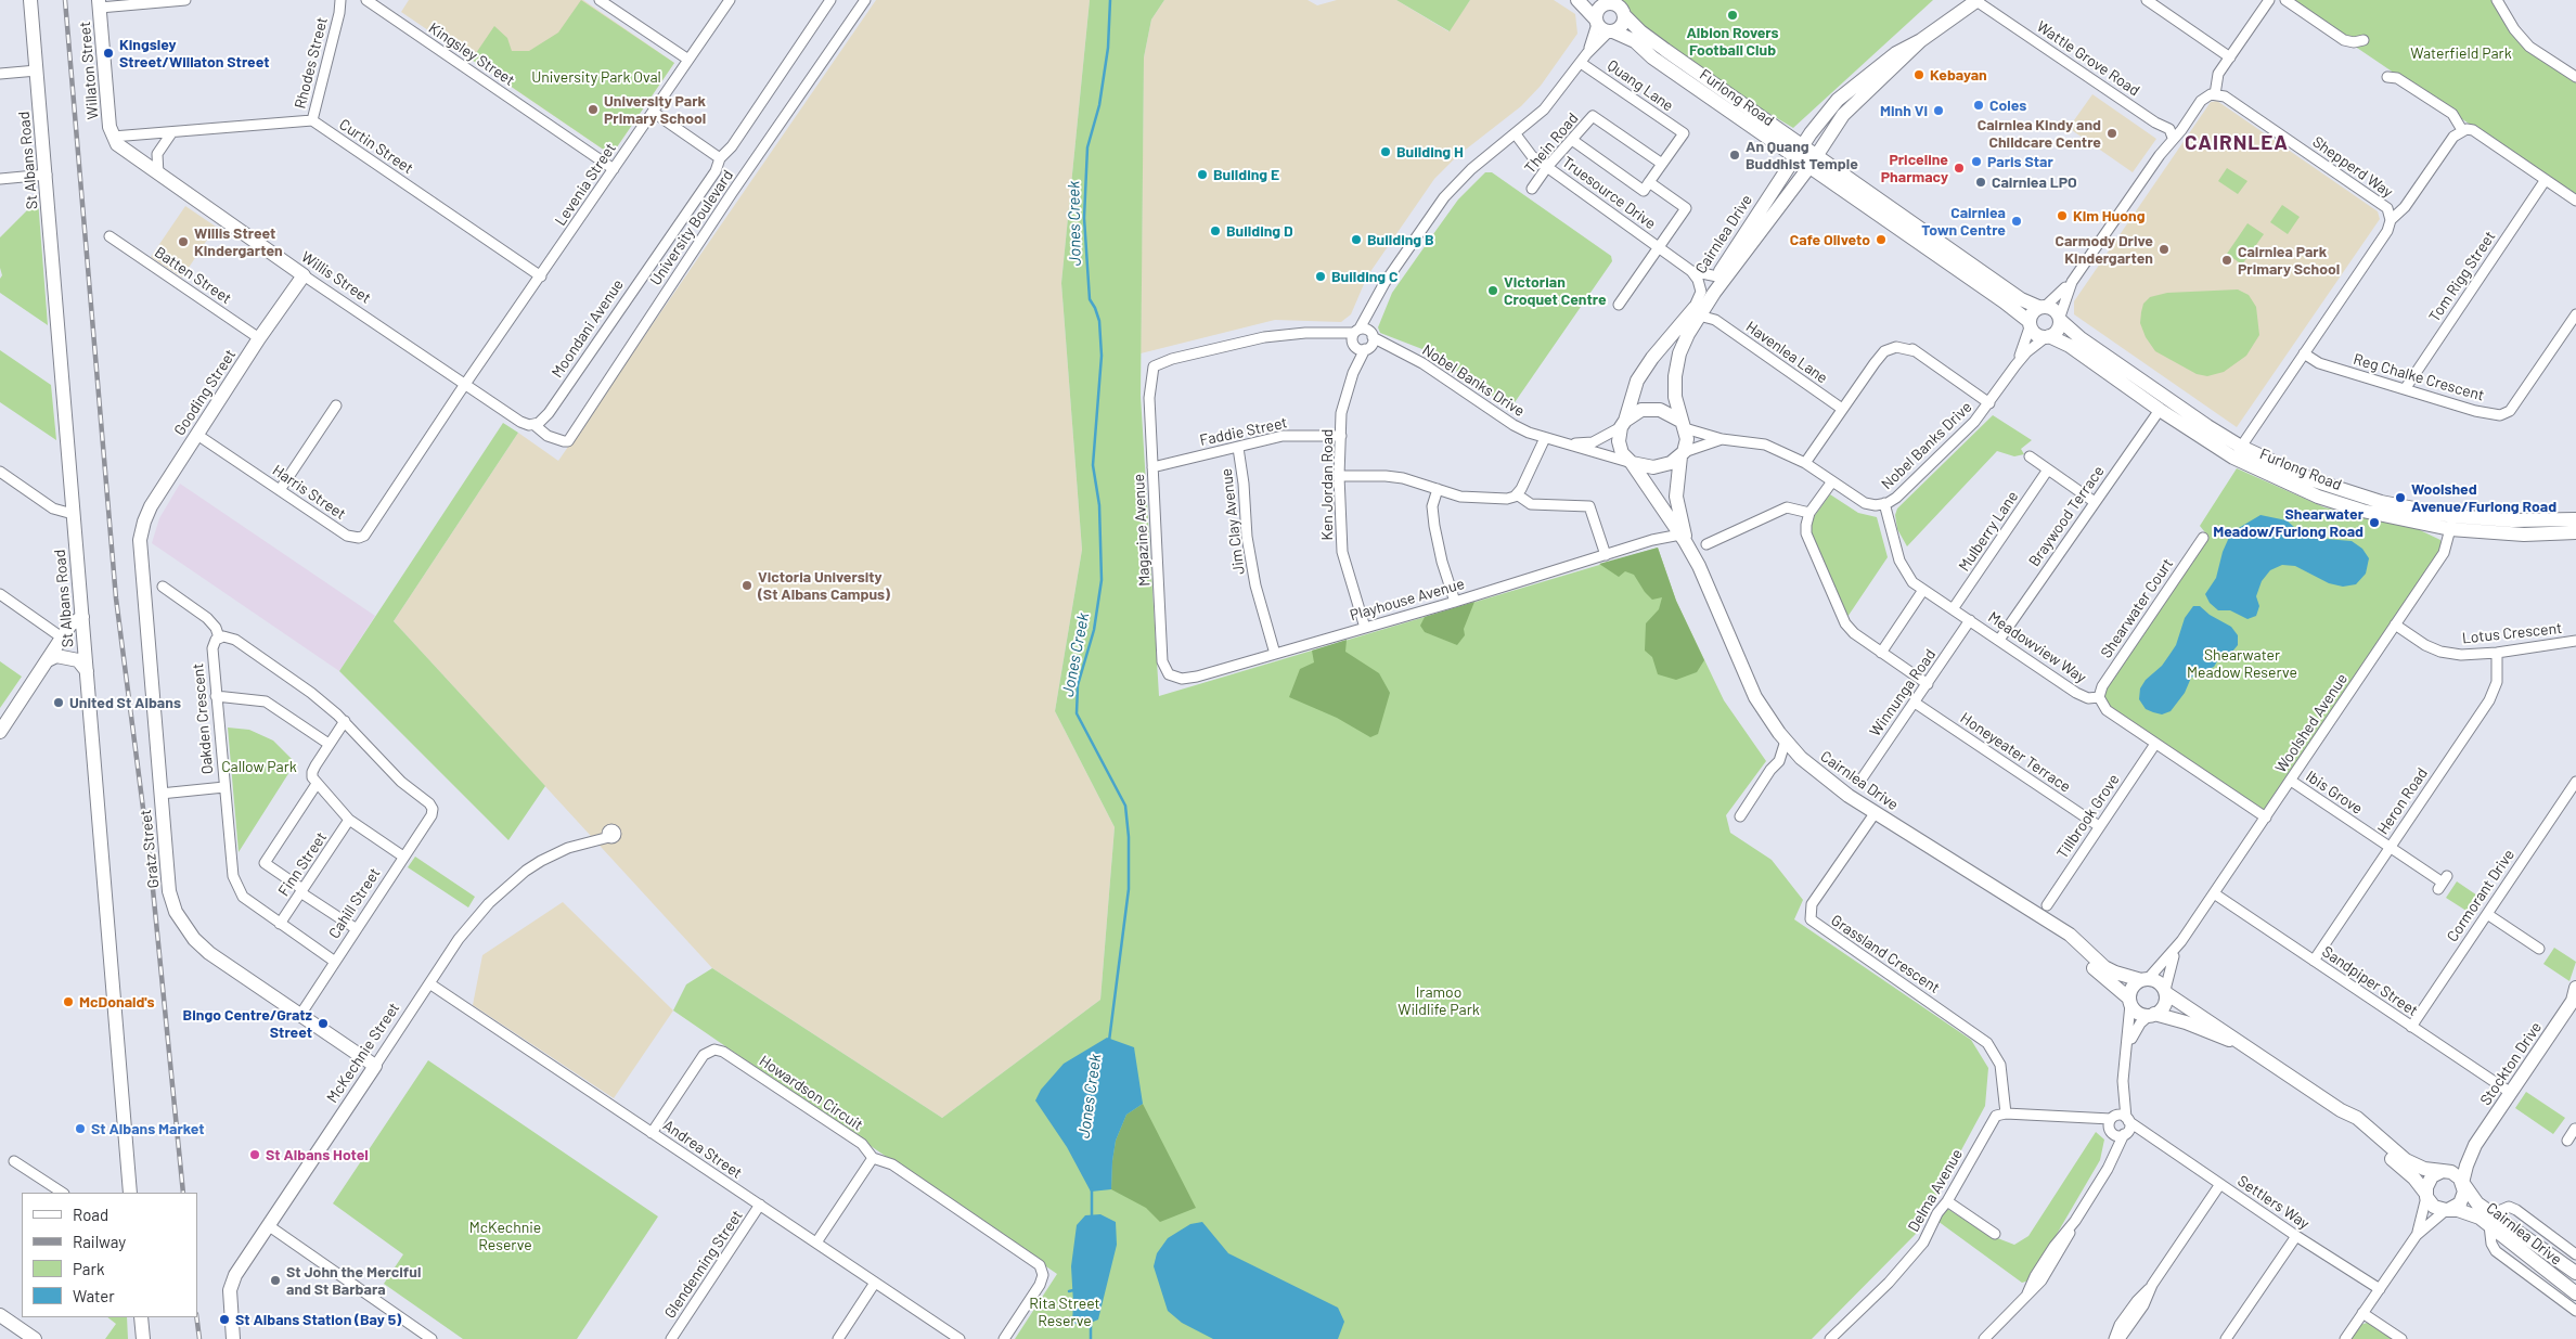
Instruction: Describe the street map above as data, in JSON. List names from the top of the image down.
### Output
{
  "streets": {
    "street": [
      "Kingsley Street",
      "Wattle Grove Road",
      "Rhodes Street",
      "Willaton Street",
      "Quang Lane",
      "Furlong Road",
      "Thein Road",
      "Curtin Street",
      "St Albans Road",
      "Shepperd Way",
      "Levenia Street",
      "Truesource Drive",
      "University Boulevard",
      "Cairnlea Drive",
      "Batten Street",
      "Tom Rigg Street",
      "Willis Street",
      "Moondani Avenue",
      "Havenlea Lane",
      "Reg Chalke Crescent",
      "Nobel Banks Drive",
      "Gooding Street",
      "Faddie Street",
      "Ken Jordan Road",
      "Harris Street",
      "Braywood Terrace",
      "Jim Clay Avenue",
      "Magazine Avenue",
      "Mulberry Lane",
      "Playhouse Avenue",
      "Shearwater Court",
      "Lotus Crescent",
      "Meadowview Way",
      "Winnunga Road",
      "Oakden Crescent",
      "Woolshed Avenue",
      "Honeyeater Terrace",
      "Ibis Grove",
      "Heron Road",
      "Tillbrook Grove",
      "Gratz Street",
      "Finn Street",
      "Cormorant Drive",
      "Cahill Street",
      "Grassland Crescent",
      "Sandpiper Street",
      "McKechnie Street",
      "Stockton Drive",
      "Howardson Circuit",
      "Andrea Street",
      "Delma Avenue",
      "Settlers Way",
      "Glendenning Street"
    ]
  },
  "crossings": [
    ["Kingsley Street", "Levenia Street"],
    ["Wattle Grove Road", "Cairnlea Drive"],
    ["Rhodes Street", "Curtin Street"],
    ["Willaton Street", "Willis Street"],
    ["Quang Lane", "Thein Road"],
    ["Quang Lane", "Ken Jordan Road"],
    ["Furlong Road", "Shepperd Way"],
    ["Furlong Road", "Cairnlea Drive"],
    ["Furlong Road", "Nobel Banks Drive"],
    ["Furlong Road", "Ken Jordan Road"],
    ["Furlong Road", "Braywood Terrace"],
    ["Furlong Road", "Woolshed Avenue"],
    ["Thein Road", "Truesource Drive"],
    ["Curtin Street", "Levenia Street"],
    ["Shepperd Way", "Reg Chalke Crescent"],
    ["Levenia Street", "Willis Street"],
    ["Levenia Street", "Harris Street"],
    ["Truesource Drive", "Ken Jordan Road"],
    ["University Boulevard", "Moondani Avenue"],
    ["Cairnlea Drive", "Havenlea Lane"],
    ["Cairnlea Drive", "Nobel Banks Drive"],
    ["Cairnlea Drive", "Playhouse Avenue"],
    ["Cairnlea Drive", "Woolshed Avenue"],
    ["Cairnlea Drive", "Grassland Crescent"],
    ["Cairnlea Drive", "Stockton Drive"],
    ["Batten Street", "Gooding Street"],
    ["Tom Rigg Street", "Reg Chalke Crescent"],
    ["Willis Street", "Gooding Street"],
    ["Willis Street", "Harris Street"],
    ["Nobel Banks Drive", "Ken Jordan Road"],
    ["Nobel Banks Drive", "Magazine Avenue"],
    ["Nobel Banks Drive", "Meadowview Way"],
    ["Gooding Street", "Harris Street"],
    ["Gooding Street", "Gratz Street"],
    ["Faddie Street", "Ken Jordan Road"],
    ["Faddie Street", "Jim Clay Avenue"],
    ["Faddie Street", "Magazine Avenue"],
    ["Ken Jordan Road", "Playhouse Avenue"],
    ["Braywood Terrace", "Meadowview Way"],
    ["Jim Clay Avenue", "Playhouse Avenue"],
    ["Magazine Avenue", "Playhouse Avenue"],
    ["Mulberry Lane", "Meadowview Way"],
    ["Shearwater Court", "Meadowview Way"],
    ["Lotus Crescent", "Woolshed Avenue"],
    ["Lotus Crescent", "Heron Road"],
    ["Meadowview Way", "Winnunga Road"],
    ["Meadowview Way", "Woolshed Avenue"],
    ["Meadowview Way", "Tillbrook Grove"],
    ["Winnunga Road", "Honeyeater Terrace"],
    ["Oakden Crescent", "Finn Street"],
    ["Oakden Crescent", "Cahill Street"],
    ["Woolshed Avenue", "Ibis Grove"],
    ["Woolshed Avenue", "Sandpiper Street"],
    ["Honeyeater Terrace", "Tillbrook Grove"],
    ["Ibis Grove", "Heron Road"],
    ["Heron Road", "Sandpiper Street"],
    ["Gratz Street", "Cahill Street"],
    ["Gratz Street", "McKechnie Street"],
    ["Cormorant Drive", "Sandpiper Street"],
    ["Grassland Crescent", "Delma Avenue"],
    ["Sandpiper Street", "Stockton Drive"],
    ["McKechnie Street", "Andrea Street"],
    ["Howardson Circuit", "Andrea Street"],
    ["Andrea Street", "Glendenning Street"]
  ],
  "districts": ["CAIRNLEA"],
  "water": ["Jones Creek"],
  "parks": [
    "Waterfield Park",
    "University Park Oval",
    "Shearwater Meadow Reserve",
    "Callow Park",
    "Iramoo Wildlife Park",
    "McKechnie Reserve",
    "Rita Street Reserve"
  ],
  "places": [
    "Albion Rovers Football Club",
    "Kingsley Street/Willaton Street",
    "Kebayan",
    "Coles",
    "University Park Primary School",
    "Minh Vi",
    "Cairnlea Kindy and Childcare Centre",
    "Building H",
    "An Quang Buddhist Temple",
    "Paris Star",
    "Priceline Pharmacy",
    "Building E",
    "Cairnlea LPO",
    "Kim Huong",
    "Cairnlea Town Centre",
    "Building D",
    "Building B",
    "Cafe Oliveto",
    "Willis Street Kindergarten",
    "Carmody Drive Kindergarten",
    "Cairnlea Park Primary School",
    "Building C",
    "Victorian Croquet Centre",
    "Woolshed Avenue/Furlong Road",
    "Shearwater Meadow/Furlong Road",
    "Victoria University (St Albans Campus)",
    "United St Albans",
    "McDonald's",
    "Bingo Centre/Gratz Street",
    "St Albans Market",
    "St Albans Hotel",
    "St John the Merciful and St Barbara",
    "St Albans Station (Bay 5)"
  ],
  "legend": [
    "Road",
    "Railway",
    "Park",
    "Water"
  ]
}
